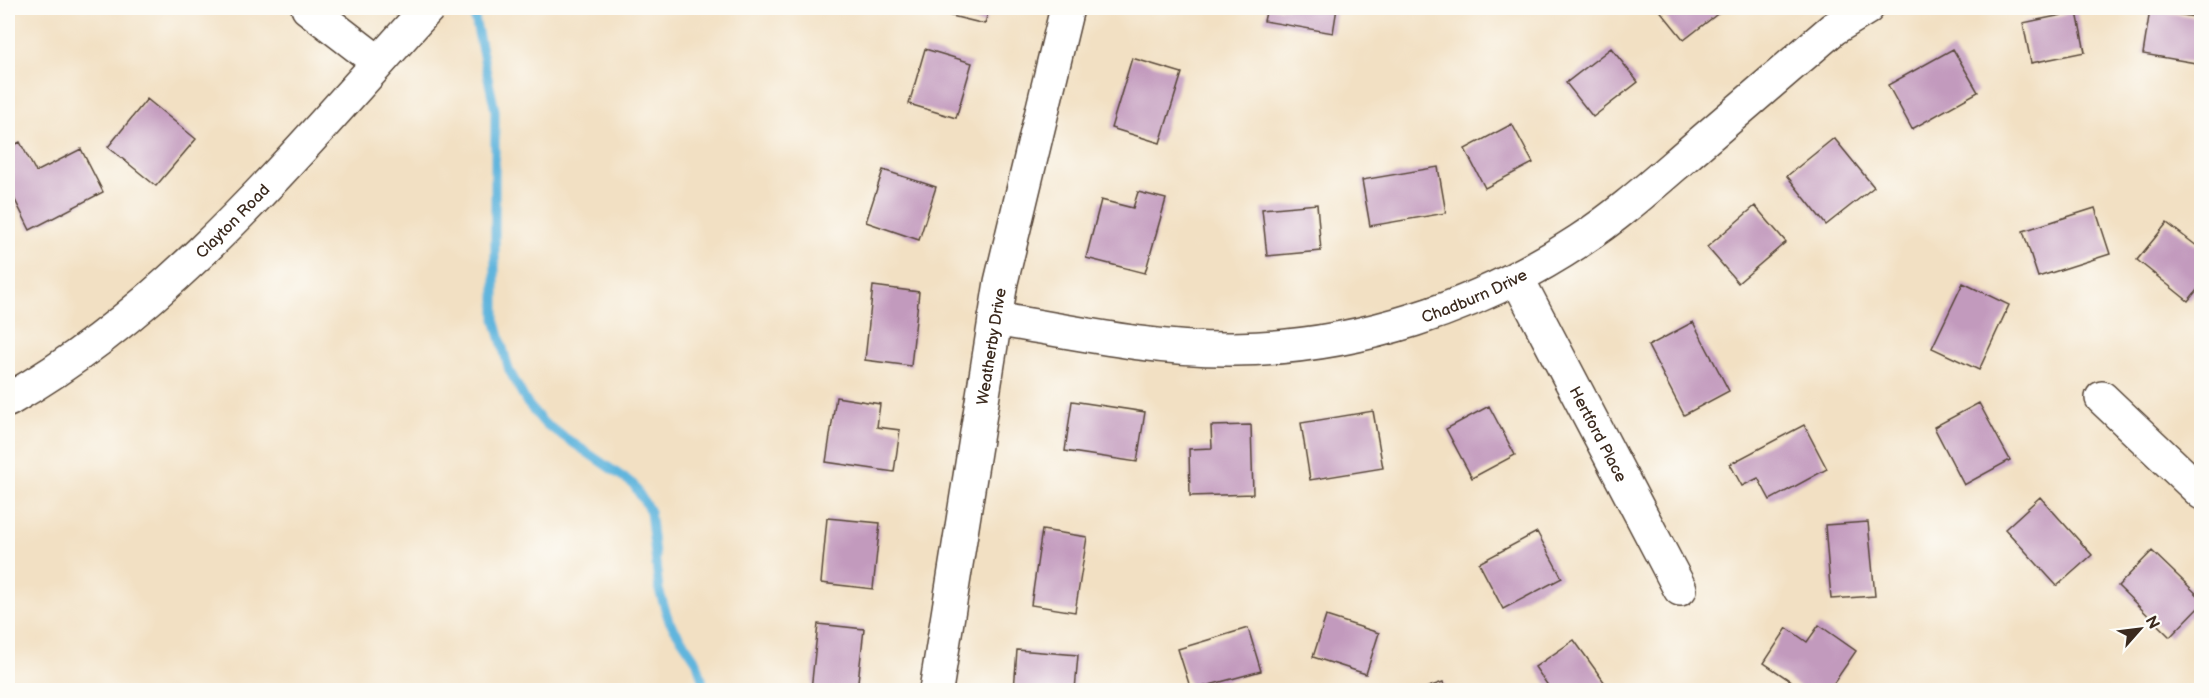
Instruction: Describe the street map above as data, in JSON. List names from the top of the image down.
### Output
{
  "streets": {
    "street": [
      "Clayton Road",
      "Chadburn Drive",
      "Weatherby Drive",
      "Hertford Place"
    ]
  },
  "crossings": [
    ["Chadburn Drive", "Weatherby Drive"],
    ["Chadburn Drive", "Hertford Place"]
  ],
  "north": "top right"
}
